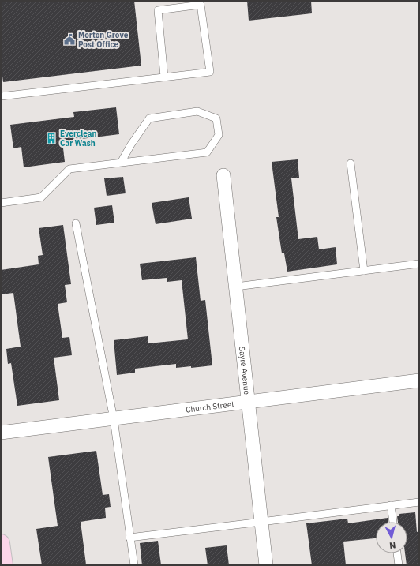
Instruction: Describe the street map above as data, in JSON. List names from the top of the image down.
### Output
{
  "streets": {
    "street": ["Sayre Avenue", "Church Street"]
  },
  "crossings": [
    ["Sayre Avenue", "Church Street"]
  ],
  "places": {
    "public building": ["Morton Grove Post Office"],
    "building": ["Everclean Car Wash"]
  },
  "north": "bottom"
}
